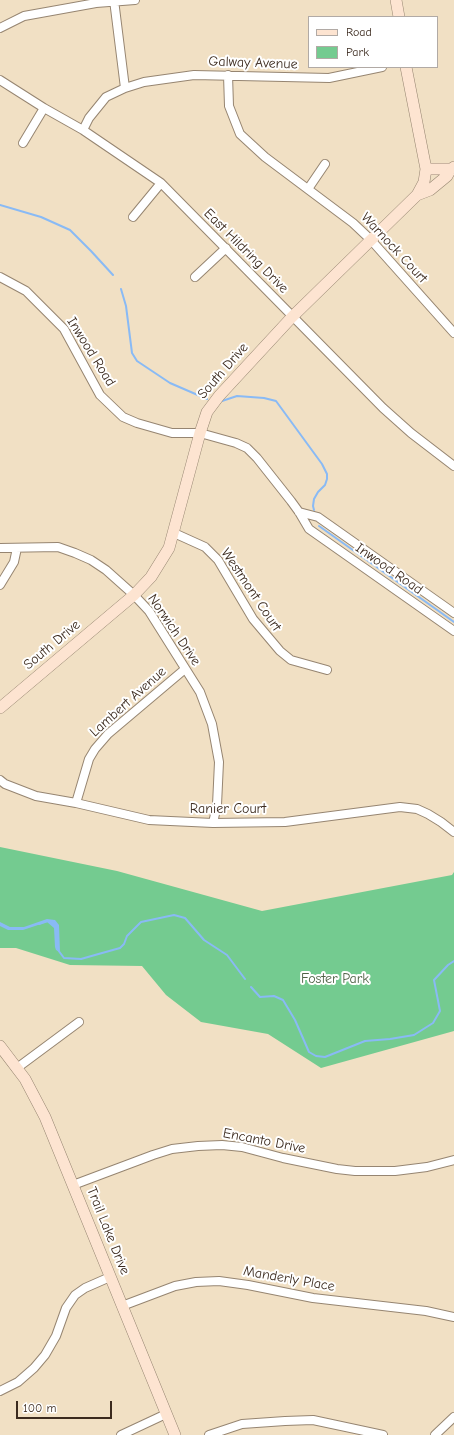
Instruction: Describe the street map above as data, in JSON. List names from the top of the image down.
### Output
{
  "streets": {
    "street": [
      "Galway Avenue",
      "Warnock Court",
      "East Hildring Drive",
      "Inwood Road",
      "South Drive",
      "Westmont Court",
      "Norwich Drive",
      "Lambert Avenue",
      "Ranier Court",
      "Encanto Drive",
      "Trail Lake Drive",
      "Manderly Place"
    ]
  },
  "crossings": [
    ["Galway Avenue", "Warnock Court"],
    ["Galway Avenue", "East Hildring Drive"],
    ["Warnock Court", "South Drive"],
    ["East Hildring Drive", "South Drive"],
    ["Inwood Road", "South Drive"],
    ["South Drive", "Westmont Court"],
    ["South Drive", "Norwich Drive"],
    ["Norwich Drive", "Lambert Avenue"],
    ["Norwich Drive", "Ranier Court"],
    ["Lambert Avenue", "Ranier Court"],
    ["Encanto Drive", "Trail Lake Drive"],
    ["Trail Lake Drive", "Manderly Place"]
  ],
  "parks": ["Foster Park"],
  "legend": ["Road", "Park"],
  "scale_bar": "100 m"
}
